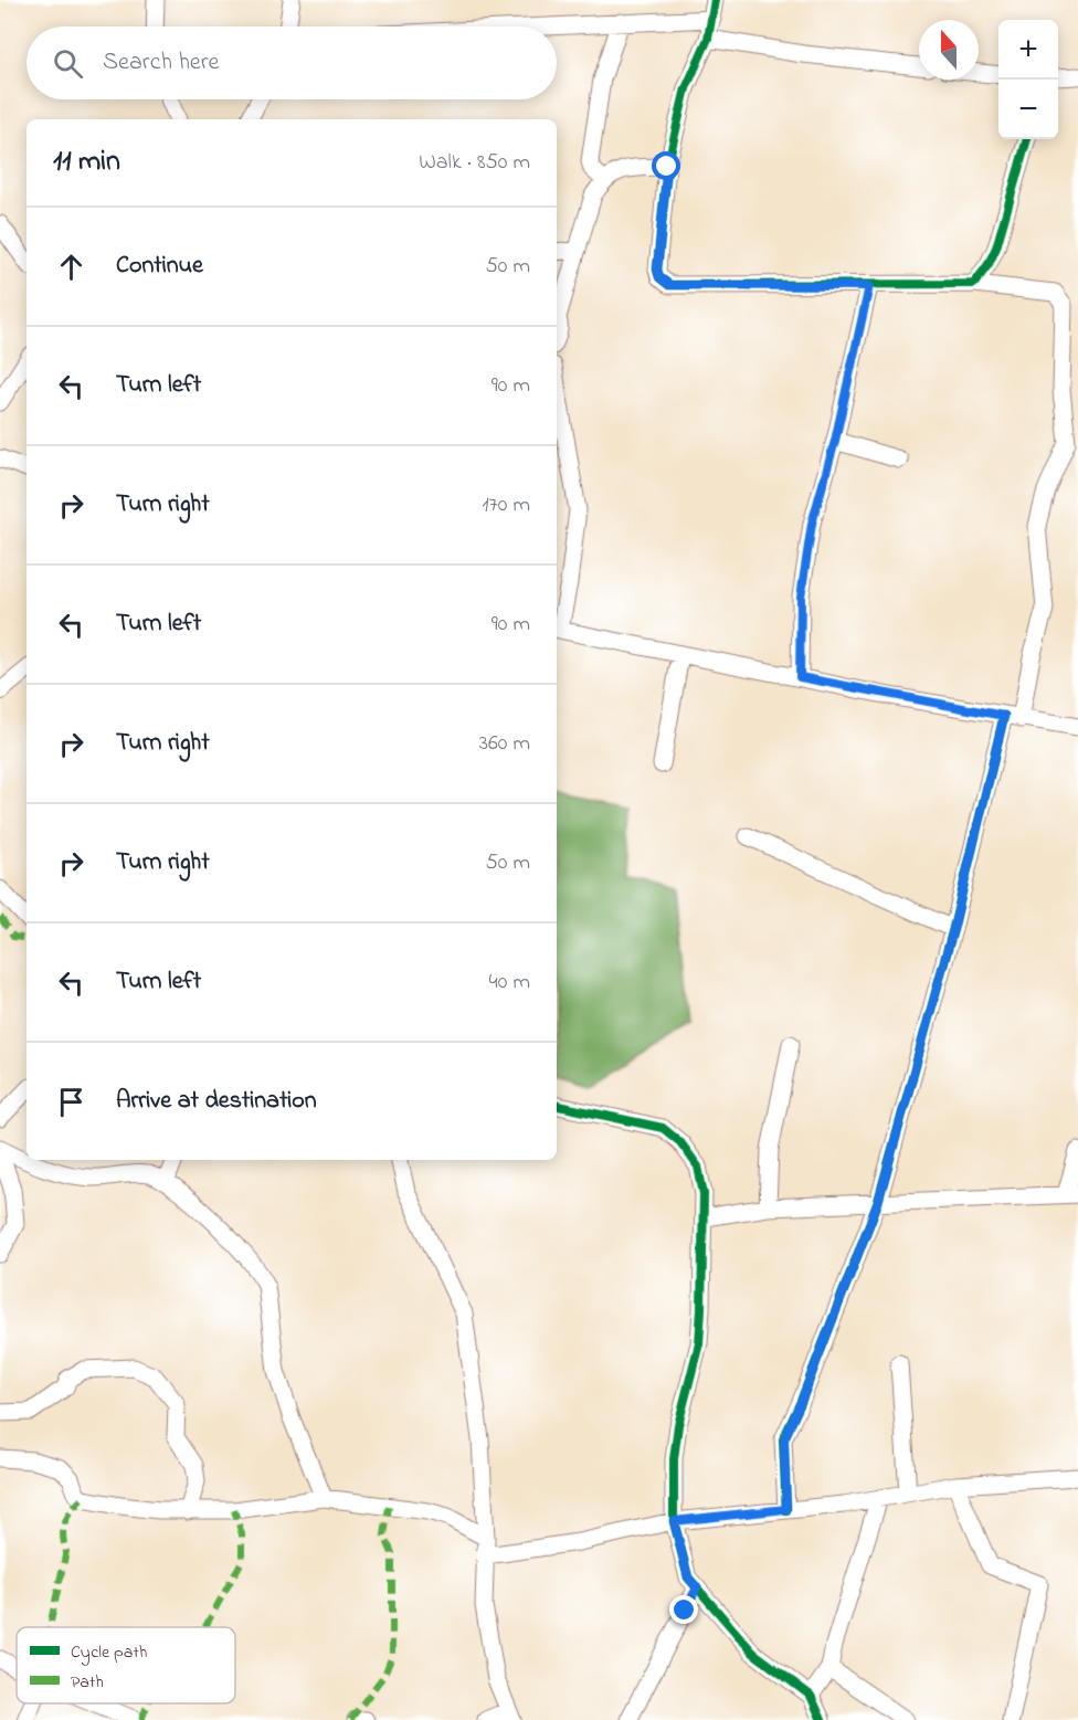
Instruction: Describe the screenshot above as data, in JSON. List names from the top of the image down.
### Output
{
  "legend": ["Cycle path", "Path"],
  "north": "top",
  "page": {
    "map_buttons": ["+", "−"],
    "search": "Search here",
    "heading": ["11 min", "Walk · 850 m"],
    "list": [
      ["Continue", "50 m"],
      ["Turn left", "90 m"],
      ["Turn right", "170 m"],
      ["Turn left", "90 m"],
      ["Turn right", "360 m"],
      ["Turn right", "50 m"],
      ["Turn left", "40 m"],
      "Arrive at destination"
    ]
  }
}
